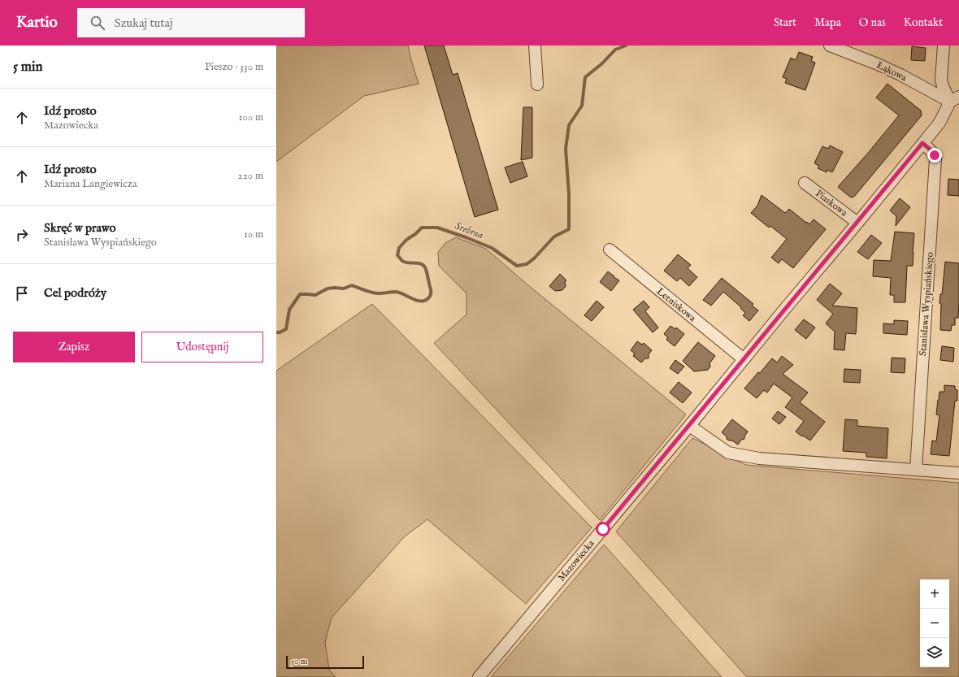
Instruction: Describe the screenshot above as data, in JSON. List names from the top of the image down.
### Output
{
  "streets": {
    "street": [
      "Łąkowa",
      "Piaskowa",
      "Stanisława Wyspiańskiego",
      "Letniskowa",
      "Mazowiecka"
    ]
  },
  "crossings": [
    ["Łąkowa", "Mazowiecka"],
    ["Piaskowa", "Mazowiecka"],
    ["Stanisława Wyspiańskiego", "Mazowiecka"],
    ["Letniskowa", "Mazowiecka"]
  ],
  "water": ["Srebrna"],
  "scale_bar": "50 m",
  "page": {
    "header": "Kartio",
    "search": "Szukaj tutaj",
    "nav": [
      "Start",
      "Mapa",
      "O nas",
      "Kontakt"
    ],
    "heading": ["5 min", "Pieszo · 330 m"],
    "list": [
      ["Idź prosto", "Mazowiecka", "100 m"],
      ["Idź prosto", "Mariana Langiewicza", "220 m"],
      ["Skręć w prawo", "Stanisława Wyspiańskiego", "10 m"],
      "Cel podróży"
    ],
    "buttons": ["Zapisz", "Udostępnij"],
    "map_buttons": ["+", "−"],
    "scale": "50 m"
  }
}
